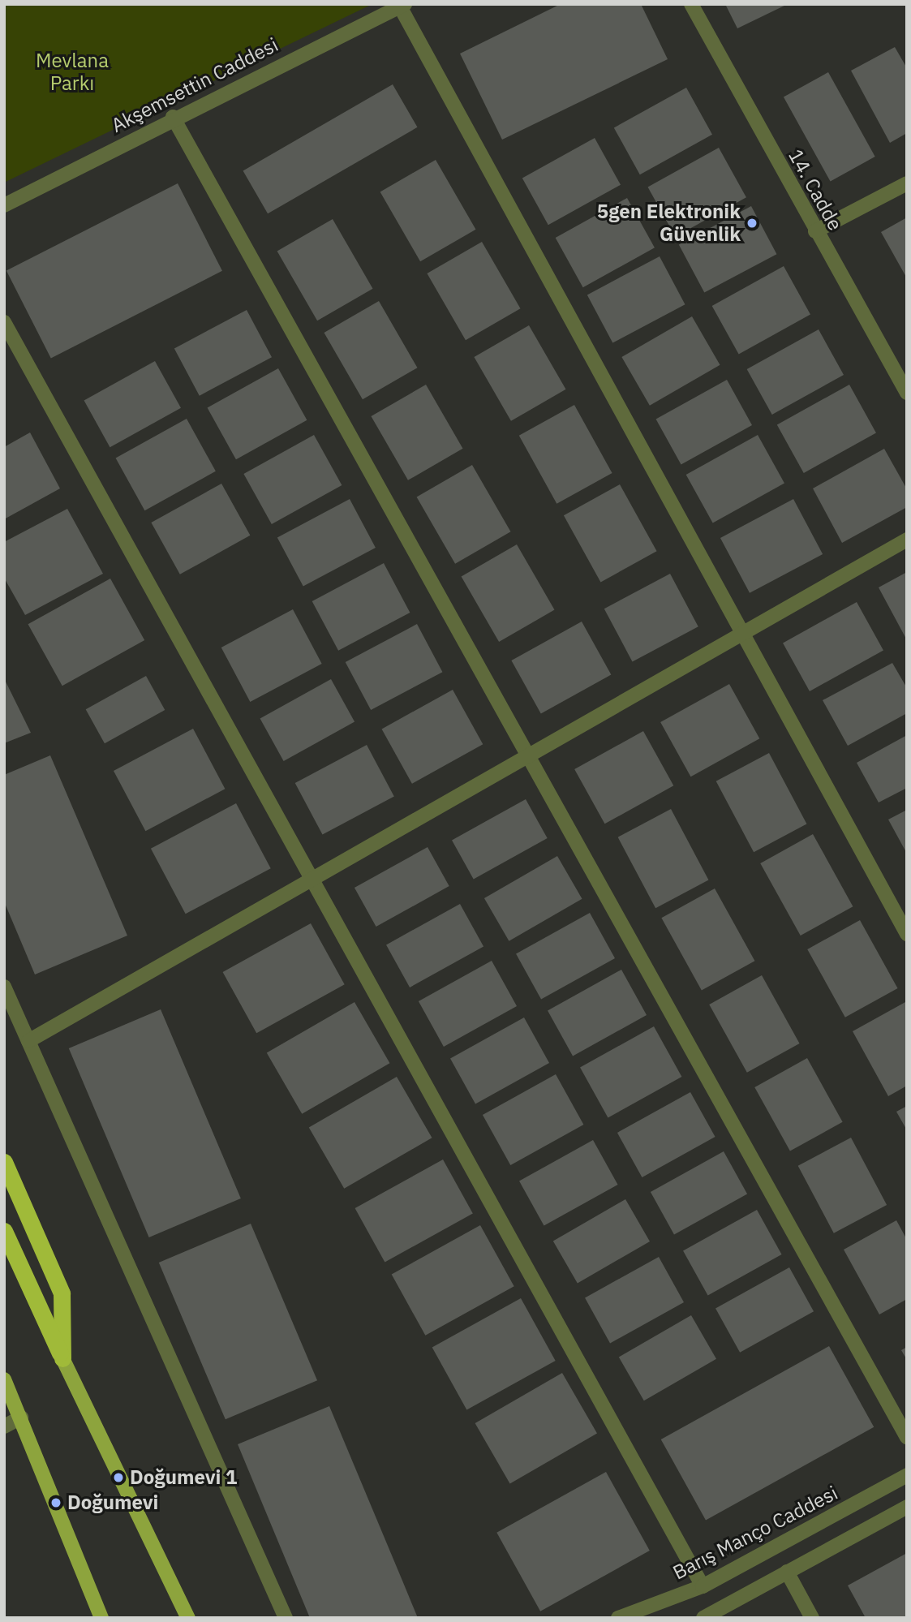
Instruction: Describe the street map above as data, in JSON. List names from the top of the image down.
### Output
{
  "streets": {
    "street": ["Akşemsettin Caddesi", "14. Cadde", "Barış Manço Caddesi"]
  },
  "parks": ["Mevlana Parkı"],
  "places": ["5gen Elektronik Güvenlik", "Doğumevi 1", "Doğumevi"]
}
